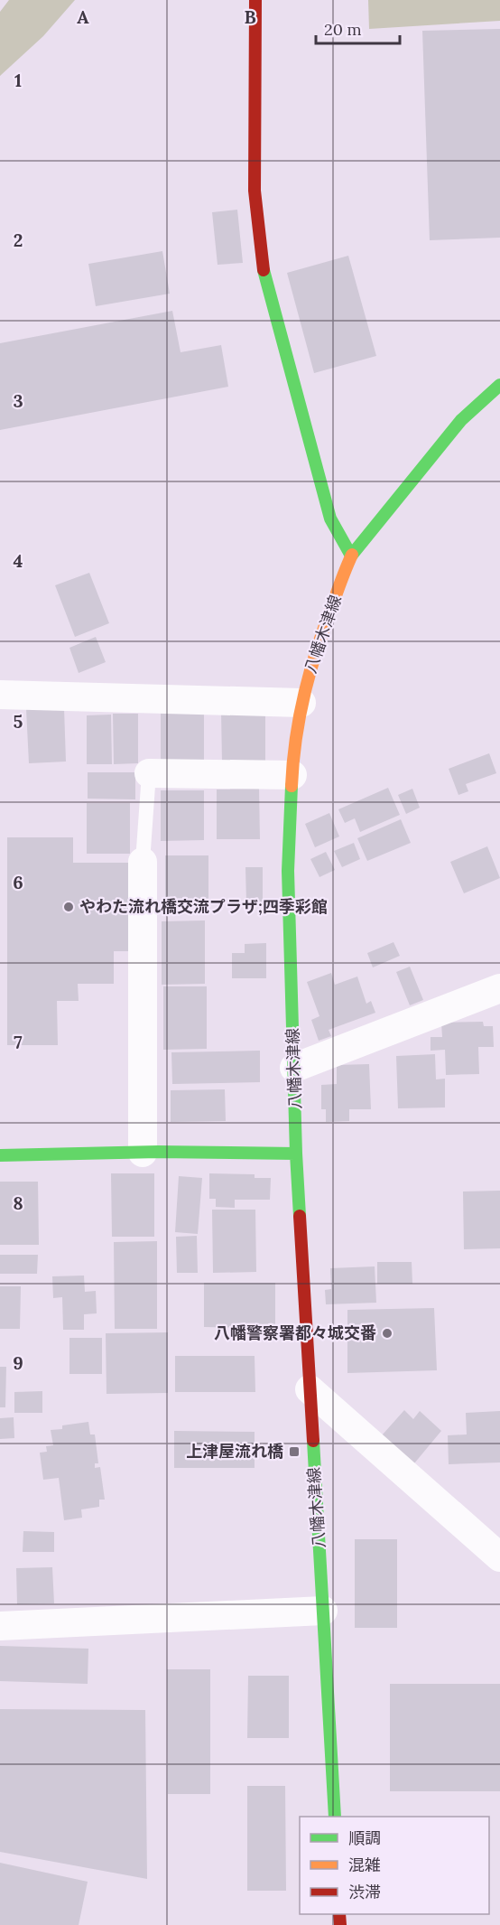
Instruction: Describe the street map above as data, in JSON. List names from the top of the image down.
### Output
{
  "streets": {
    "main road": ["八幡木津線"]
  },
  "places": {
    "other": ["やわた流れ橋交流プラザ;四季彩館", "八幡警察署都々城交番"],
    "transit": ["上津屋流れ橋"]
  },
  "legend": ["順調", "混雑", "渋滞"],
  "scale_bar": "20 m",
  "grid": {
    "columns": ["A", "B"],
    "rows": [
      "1",
      "2",
      "3",
      "4",
      "5",
      "6",
      "7",
      "8",
      "9"
    ]
  }
}
